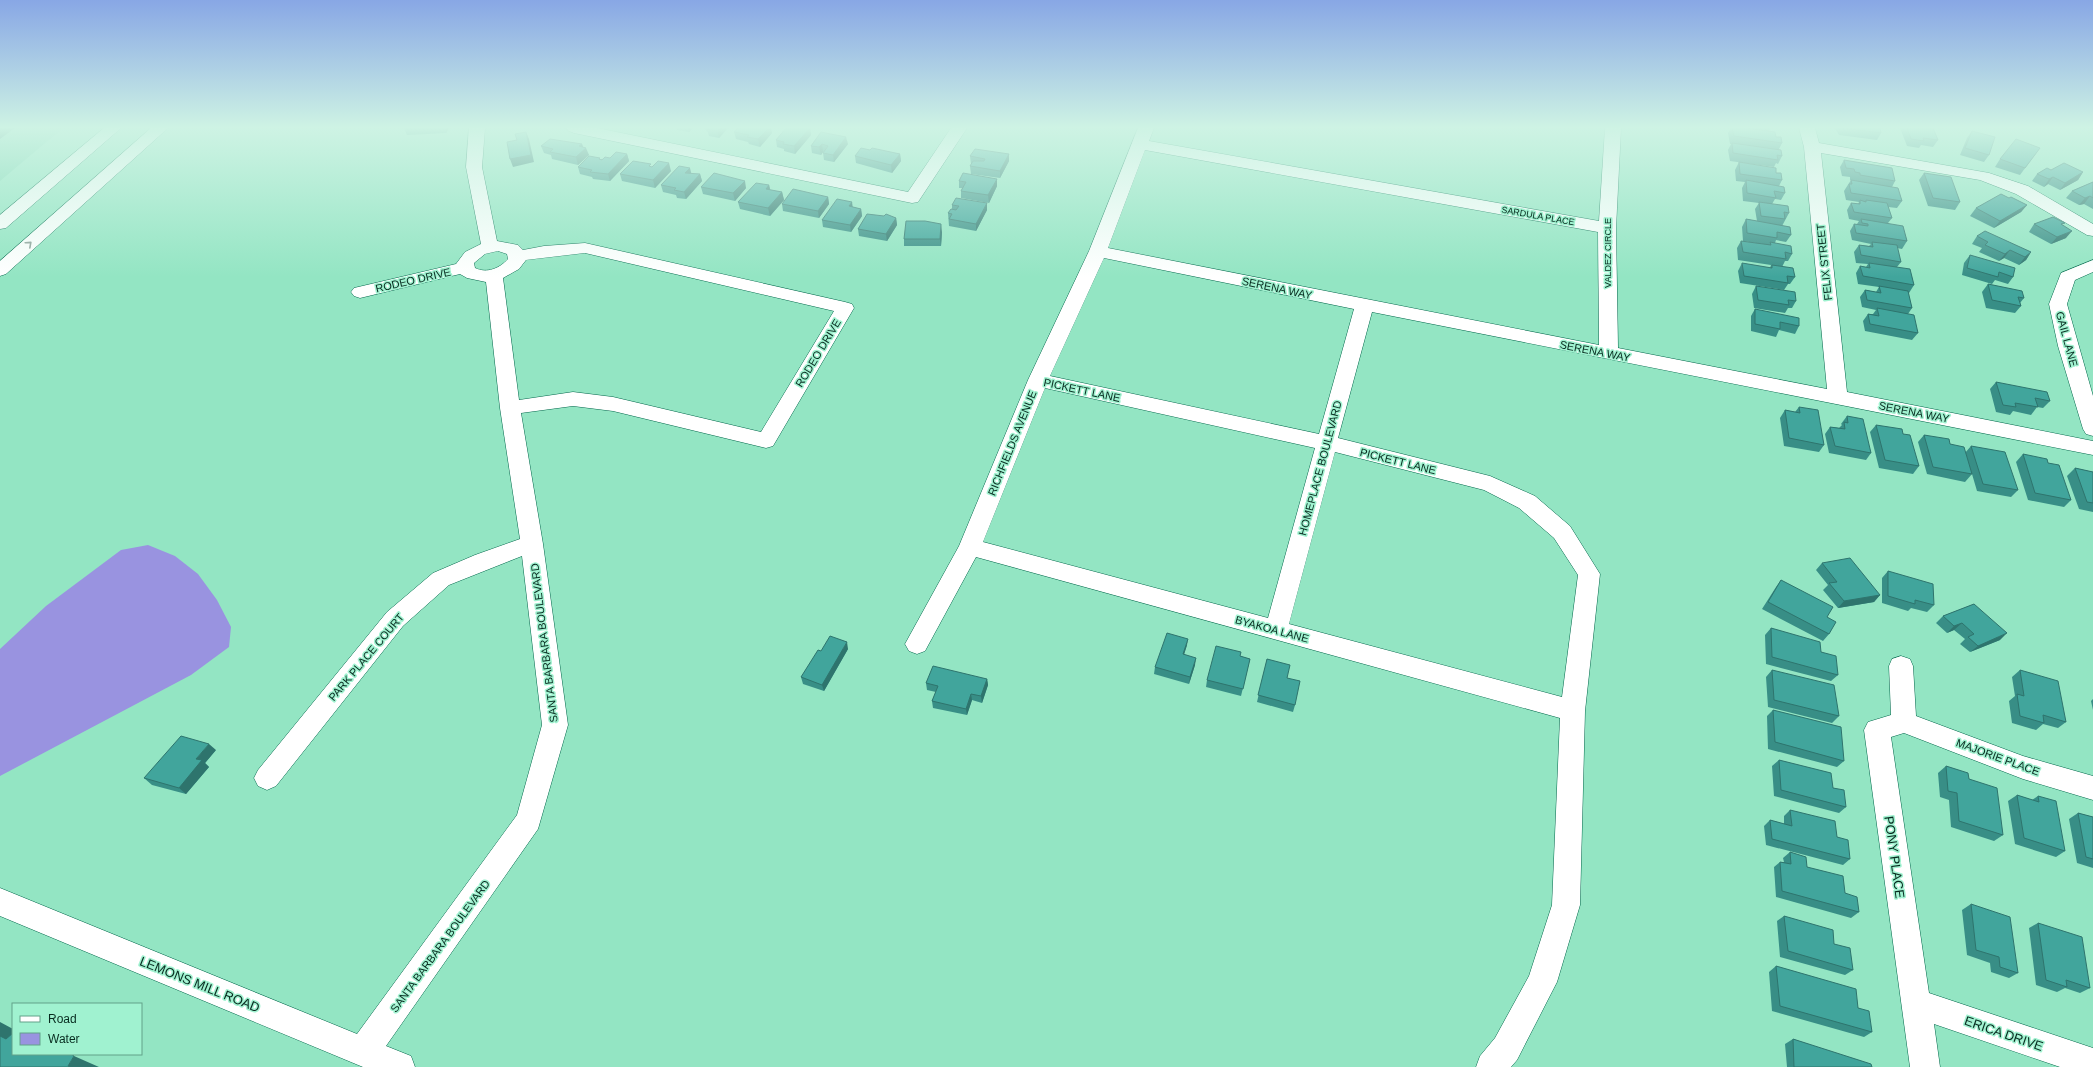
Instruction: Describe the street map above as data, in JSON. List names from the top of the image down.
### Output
{
  "streets": {
    "main road": [
      "SARDULA PLACE",
      "VALDEZ CIRCLE",
      "FELIX STREET",
      "RODEO DRIVE",
      "SERENA WAY",
      "GAIL LANE",
      "PICKETT LANE",
      "RICHFIELDS AVENUE",
      "HOMEPLACE BOULEVARD",
      "BYAKOA LANE",
      "SANTA BARBARA BOULEVARD",
      "PARK PLACE COURT",
      "MAJORIE PLACE",
      "PONY PLACE",
      "LEMONS MILL ROAD",
      "ERICA DRIVE"
    ]
  },
  "crossings": [
    ["SARDULA PLACE", "VALDEZ CIRCLE"],
    ["VALDEZ CIRCLE", "SERENA WAY"],
    ["FELIX STREET", "SERENA WAY"],
    ["RODEO DRIVE", "SANTA BARBARA BOULEVARD"],
    ["SERENA WAY", "RICHFIELDS AVENUE"],
    ["SERENA WAY", "HOMEPLACE BOULEVARD"],
    ["PICKETT LANE", "RICHFIELDS AVENUE"],
    ["PICKETT LANE", "HOMEPLACE BOULEVARD"],
    ["PICKETT LANE", "BYAKOA LANE"],
    ["RICHFIELDS AVENUE", "BYAKOA LANE"],
    ["HOMEPLACE BOULEVARD", "BYAKOA LANE"],
    ["SANTA BARBARA BOULEVARD", "PARK PLACE COURT"],
    ["SANTA BARBARA BOULEVARD", "LEMONS MILL ROAD"],
    ["MAJORIE PLACE", "PONY PLACE"],
    ["PONY PLACE", "ERICA DRIVE"]
  ],
  "legend": ["Road", "Water"]
}
